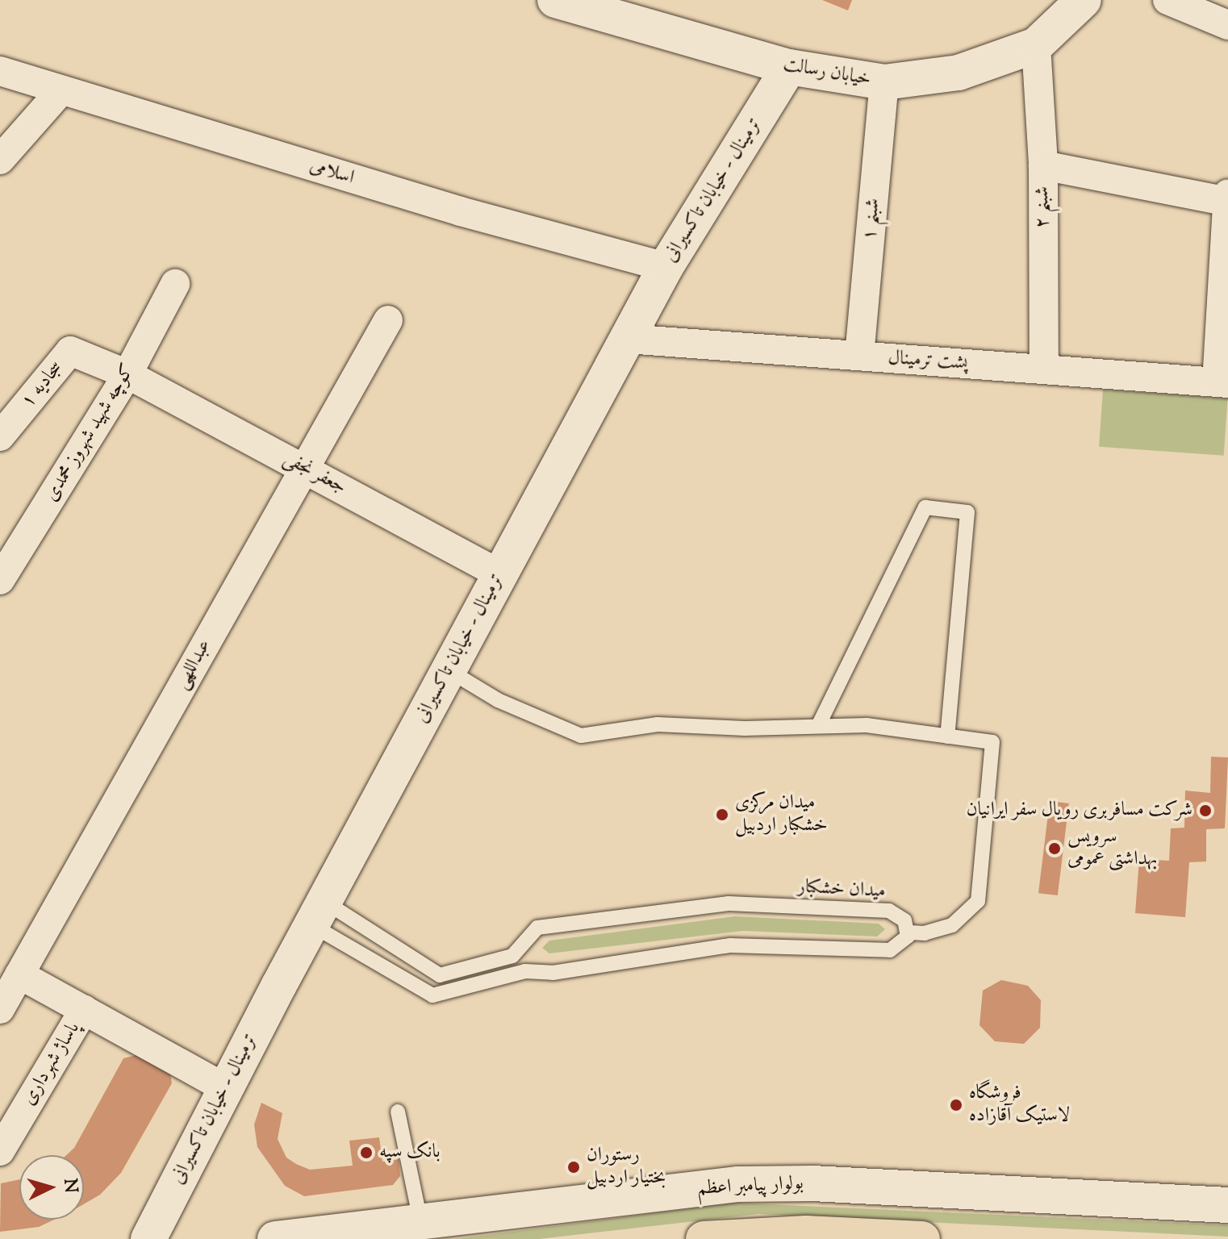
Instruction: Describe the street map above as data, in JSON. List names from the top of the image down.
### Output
{
  "streets": {
    "street": [
      "خیابان رسالت",
      "اسلامی",
      "ترمینال - خیابان تاکسیرانی",
      "شبنم ۲",
      "شبنم ۱",
      "پشت ترمینال",
      "سجادیه ۱",
      "کوچه شهید شهروز محمدی",
      "جعفر نجفی",
      "عبداللهی",
      "پاساژ شهرداری",
      "بولوار پیامبر اعظم"
    ],
    "lane": ["میدان خشکبار"]
  },
  "crossings": [
    ["خیابان رسالت", "ترمینال - خیابان تاکسیرانی"],
    ["خیابان رسالت", "شبنم ۲"],
    ["خیابان رسالت", "شبنم ۱"],
    ["اسلامی", "ترمینال - خیابان تاکسیرانی"],
    ["ترمینال - خیابان تاکسیرانی", "پشت ترمینال"],
    ["ترمینال - خیابان تاکسیرانی", "جعفر نجفی"],
    ["ترمینال - خیابان تاکسیرانی", "میدان خشکبار"],
    ["شبنم ۲", "پشت ترمینال"],
    ["شبنم ۱", "پشت ترمینال"],
    ["سجادیه ۱", "کوچه شهید شهروز محمدی"],
    ["سجادیه ۱", "جعفر نجفی"],
    ["کوچه شهید شهروز محمدی", "جعفر نجفی"],
    ["جعفر نجفی", "عبداللهی"]
  ],
  "places": [
    "شرکت مسافربری رویال سفر ایرانیان",
    "میدان مرکزی خشکبار اردبیل",
    "سرویس بهداشتی عمومی",
    "فروشگاه لاستیک آقازاده",
    "بانک سپه",
    "رستوران بختیار اردبیل"
  ],
  "north": "right"
}
